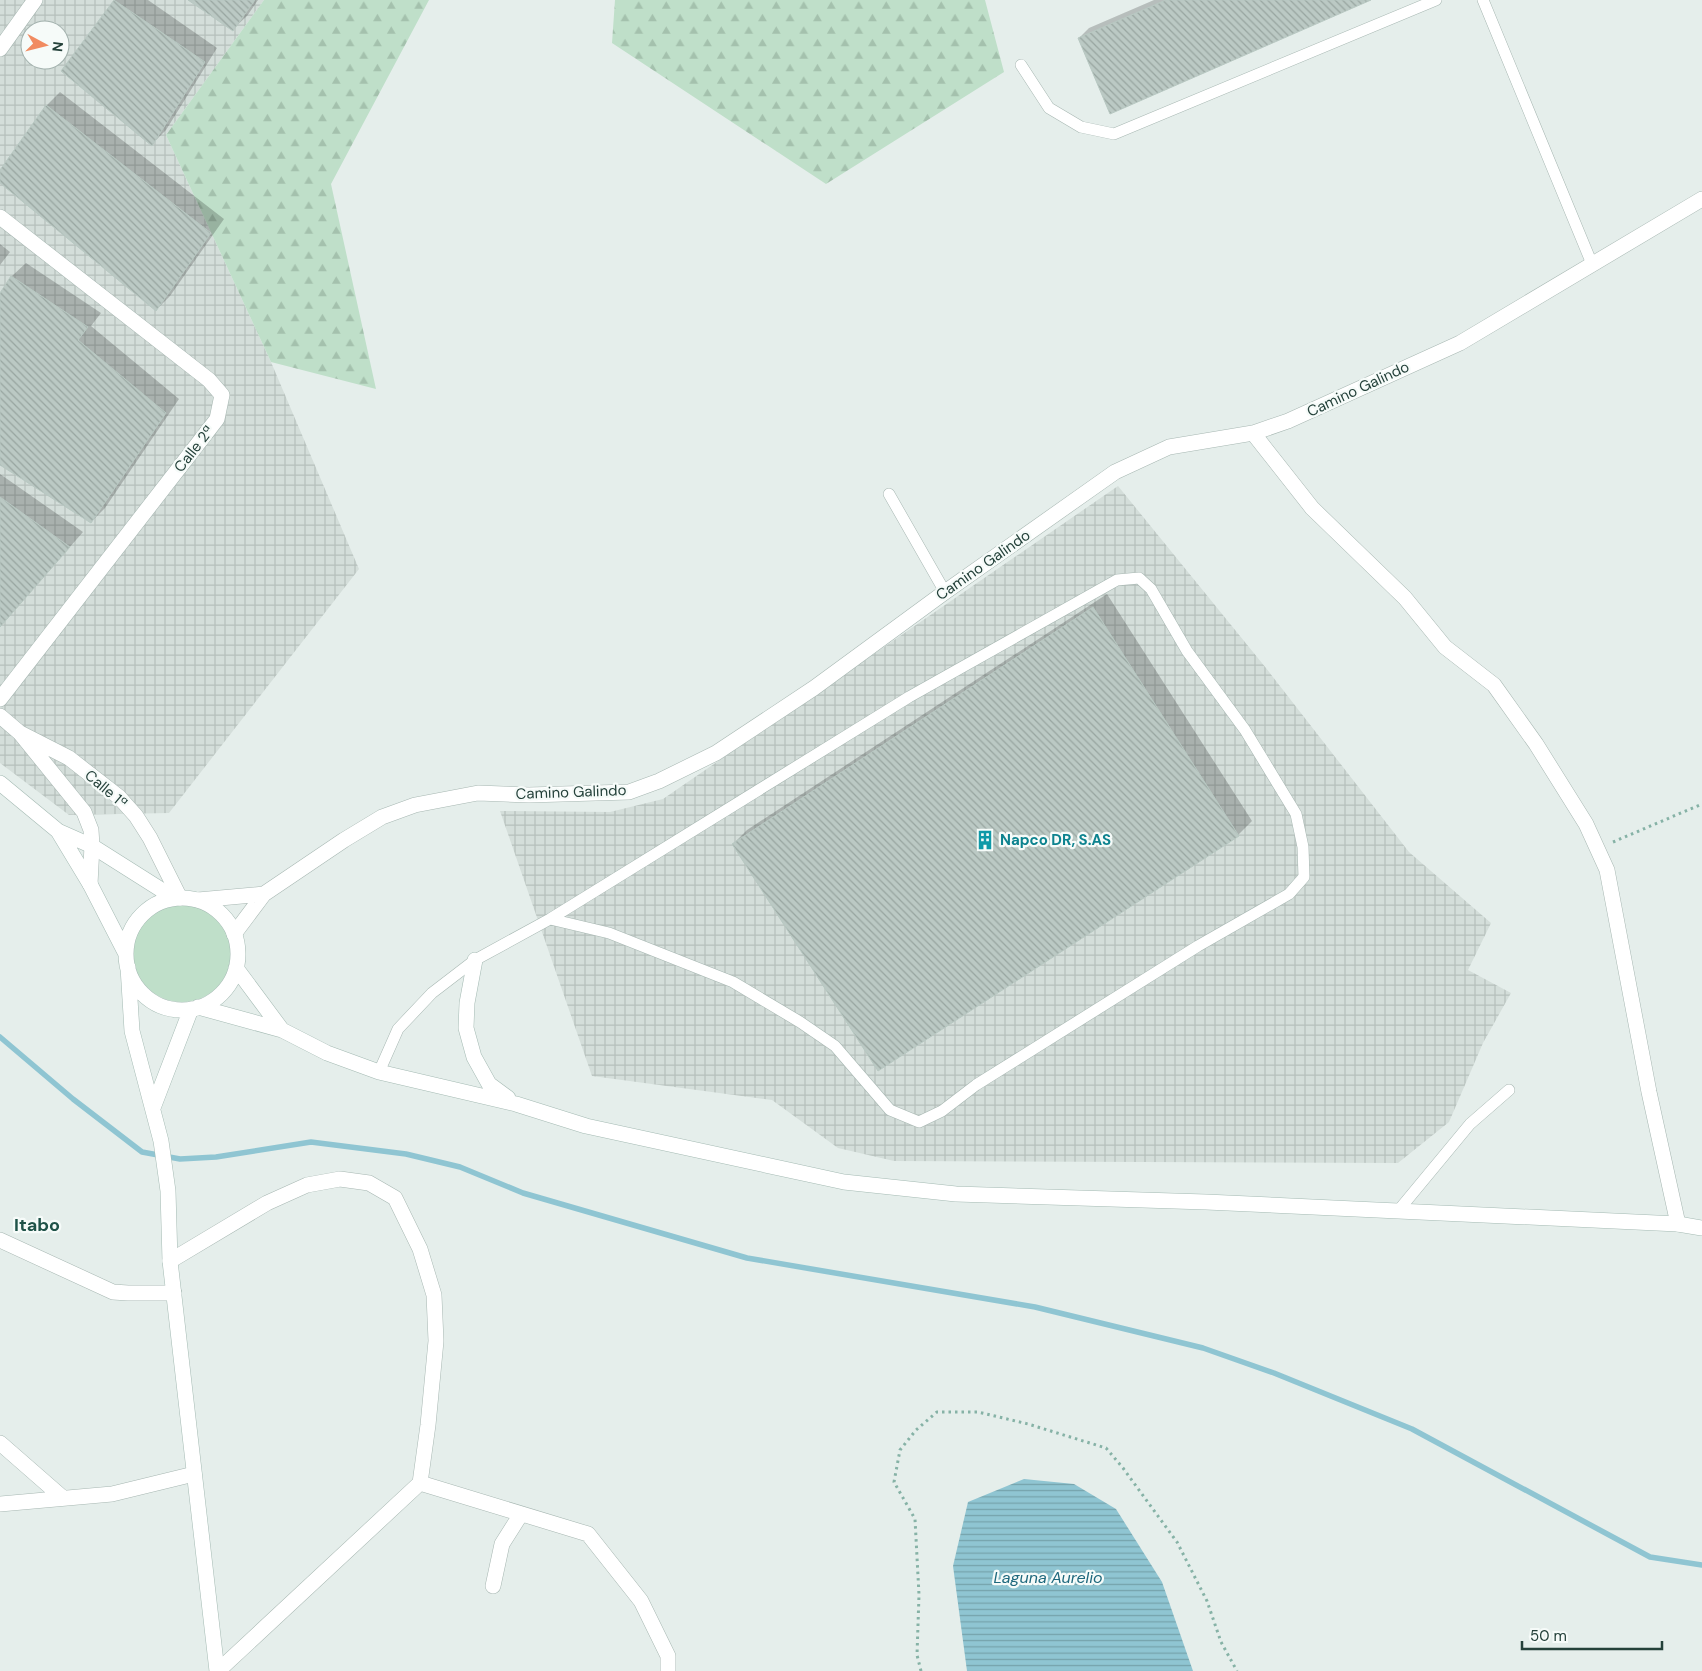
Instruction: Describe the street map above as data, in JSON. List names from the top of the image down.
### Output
{
  "streets": {
    "street": ["Camino Galindo", "Calle 2ª", "Calle 1ª"]
  },
  "crossings": [
    ["Camino Galindo", "Calle 1ª"]
  ],
  "districts": ["Itabo"],
  "water": ["Laguna Aurelio"],
  "places": {
    "building": ["Napco DR, S.AS"]
  },
  "scale_bar": "50 m",
  "north": "right"
}
